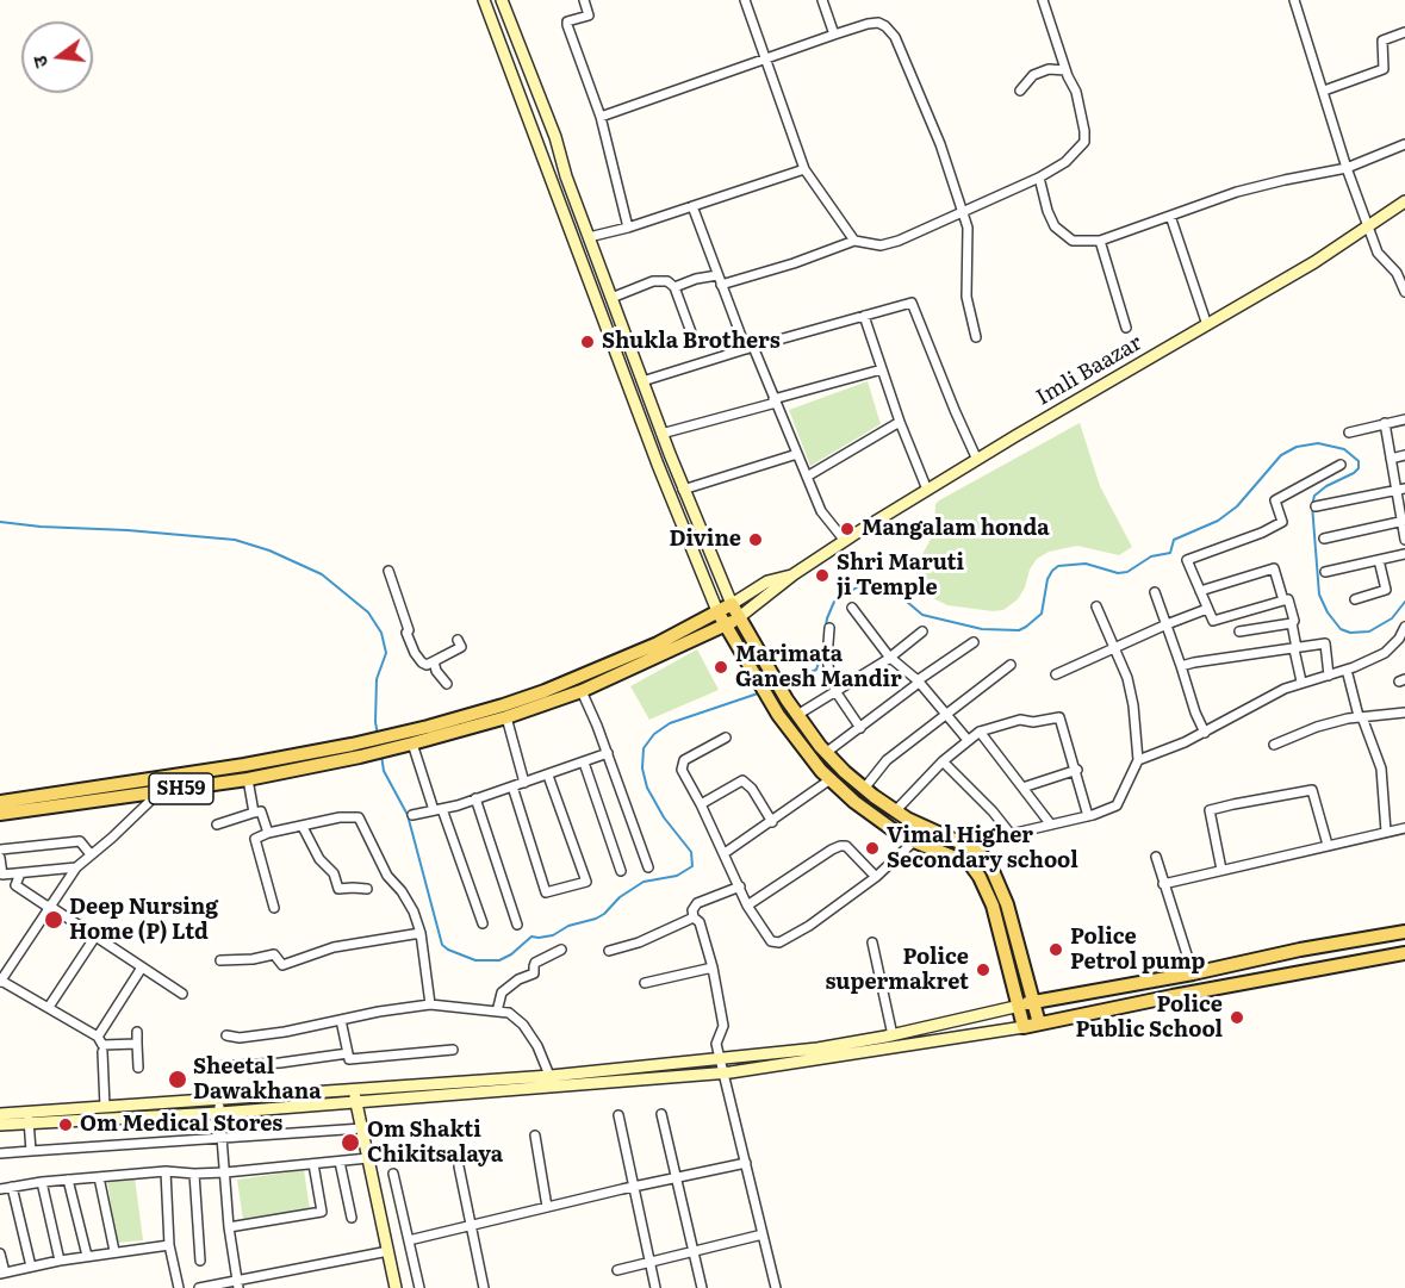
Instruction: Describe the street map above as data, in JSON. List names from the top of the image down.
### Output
{
  "streets": {
    "main road": ["Imli Baazar", "SH59"]
  },
  "places": [
    "Shukla Brothers",
    "Mangalam honda",
    "Divine",
    "Shri Maruti ji Temple",
    "Marimata Ganesh Mandir",
    "Vimal Higher Secondary school",
    "Deep Nursing Home (P) Ltd",
    "Police Petrol pump",
    "Police supermakret",
    "Police Public School",
    "Sheetal Dawakhana",
    "Om Medical Stores",
    "Om Shakti Chikitsalaya"
  ],
  "north": "left"
}
